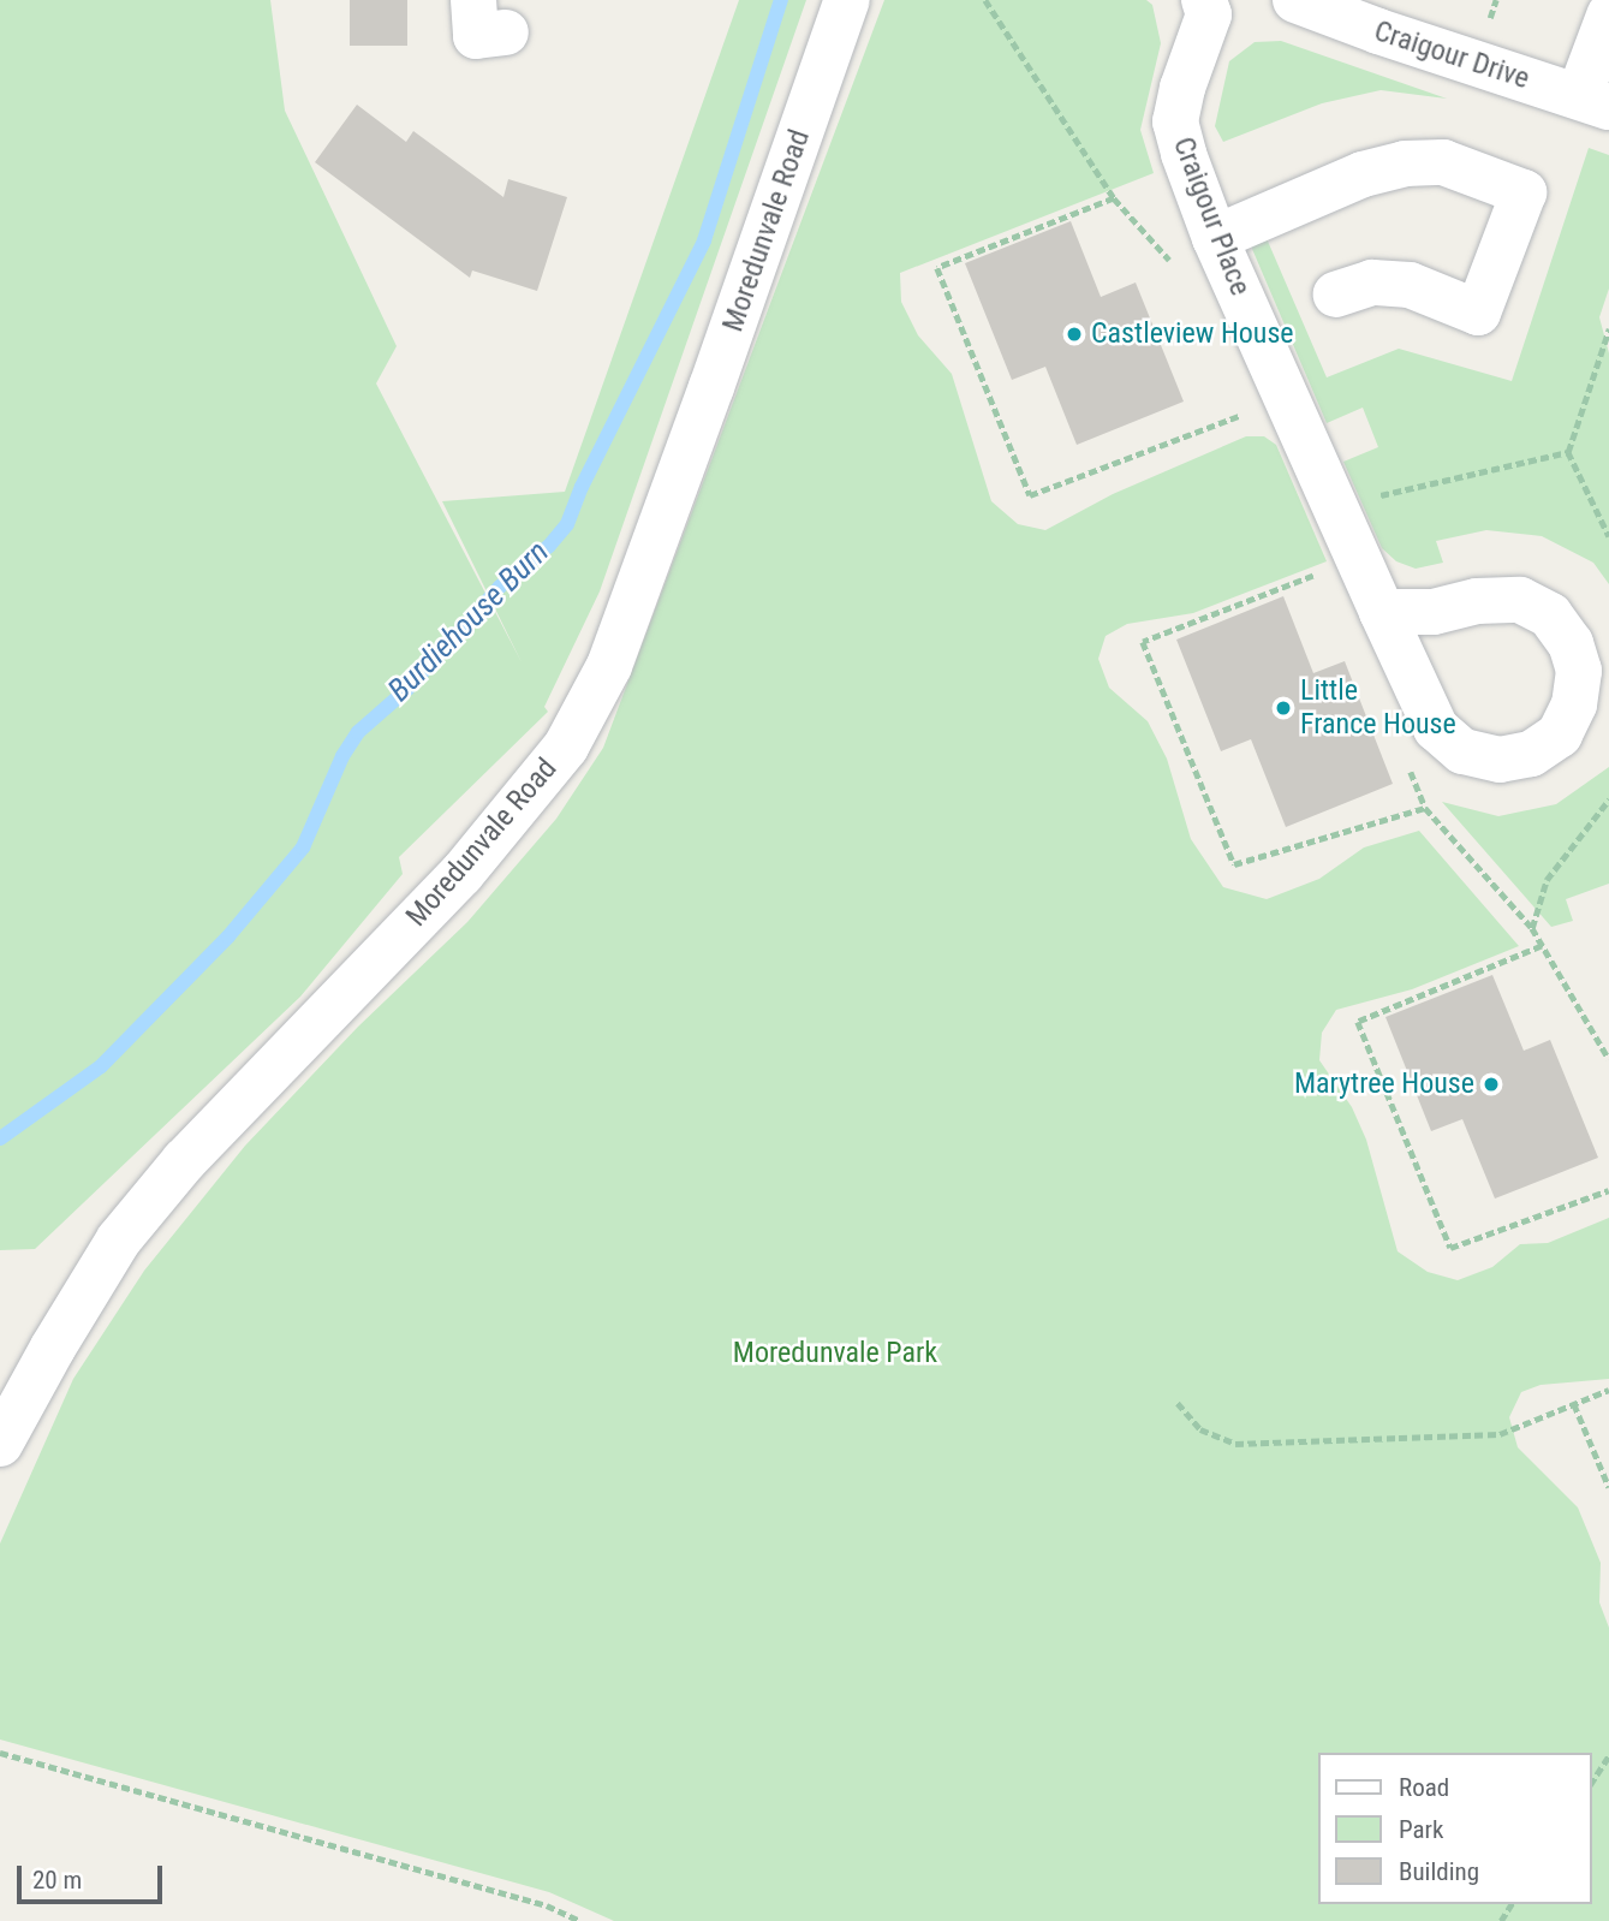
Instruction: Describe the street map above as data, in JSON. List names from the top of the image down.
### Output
{
  "streets": {
    "street": ["Craigour Drive", "Craigour Place", "Moredunvale Road"]
  },
  "water": ["Burdiehouse Burn"],
  "parks": ["Moredunvale Park"],
  "places": ["Castleview House", "Little France House", "Marytree House"],
  "legend": ["Road", "Park", "Building"],
  "scale_bar": "20 m"
}
